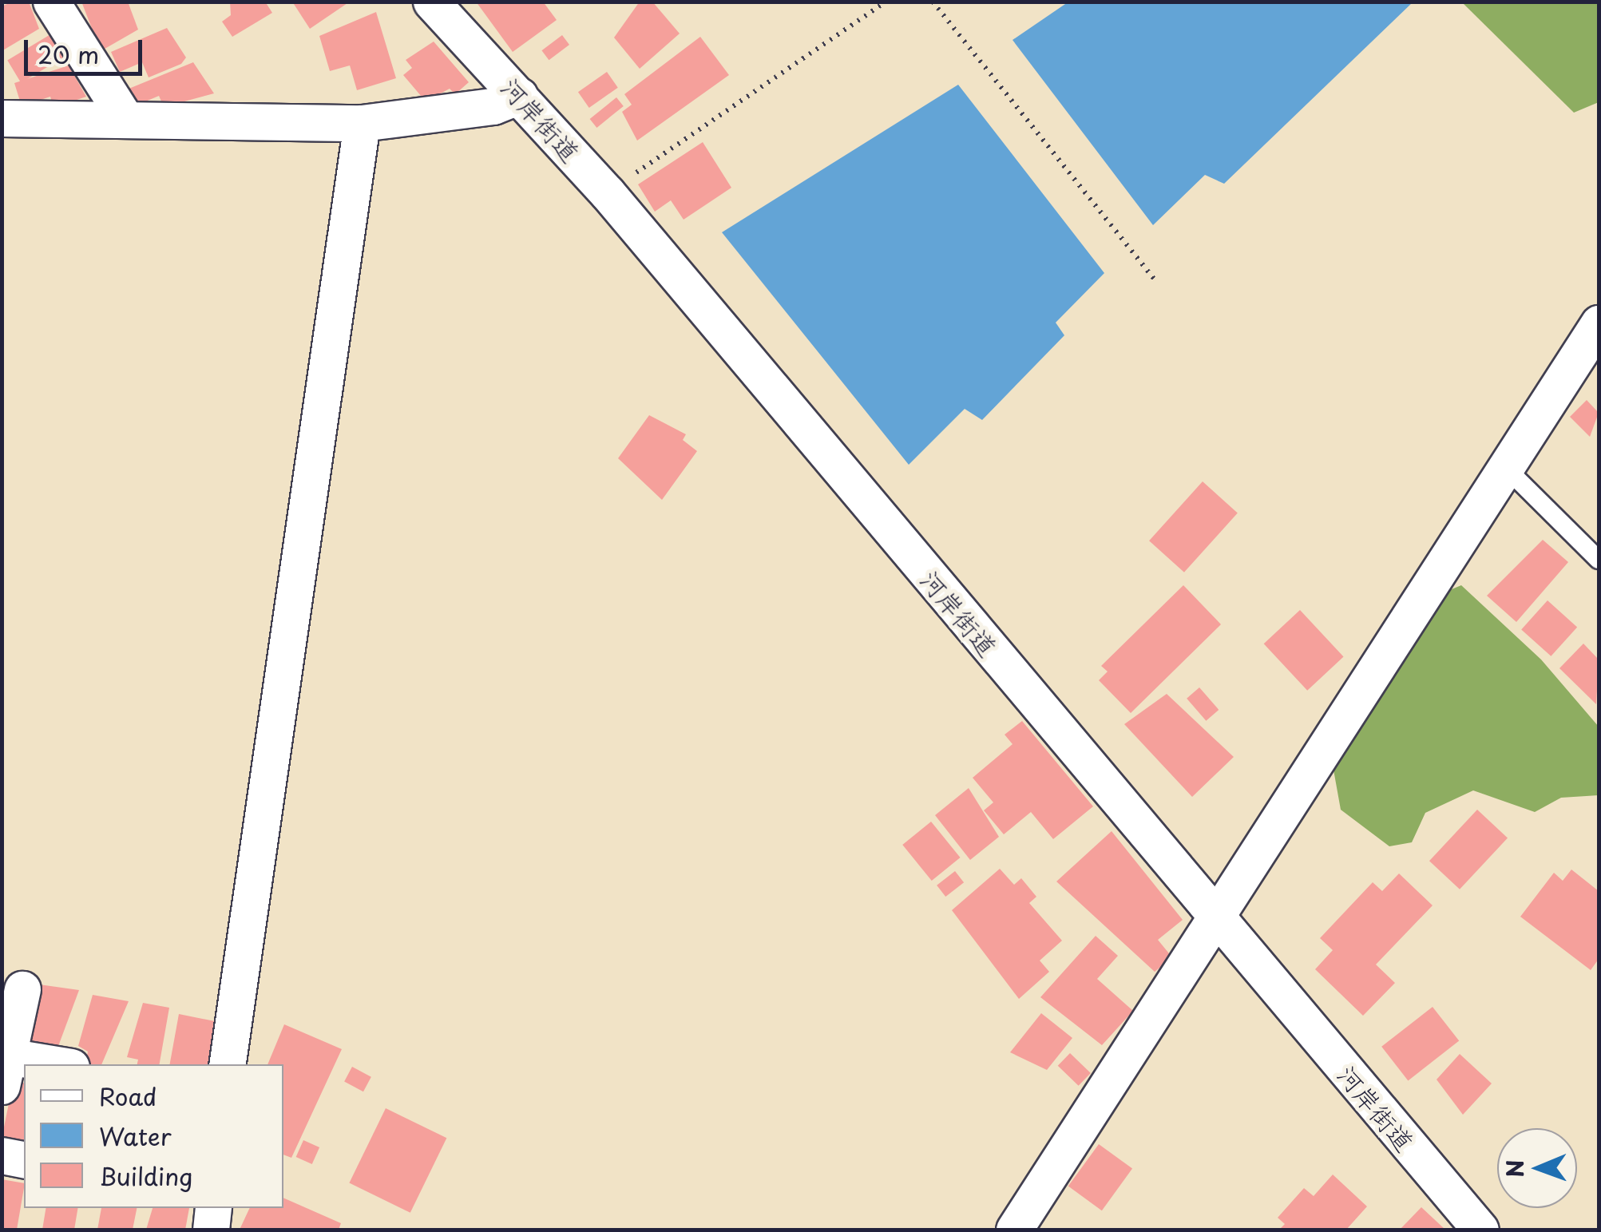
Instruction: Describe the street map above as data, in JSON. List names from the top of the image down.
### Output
{
  "streets": {
    "street": ["河岸街道"]
  },
  "legend": ["Road", "Water", "Building"],
  "scale_bar": "20 m",
  "north": "left"
}
